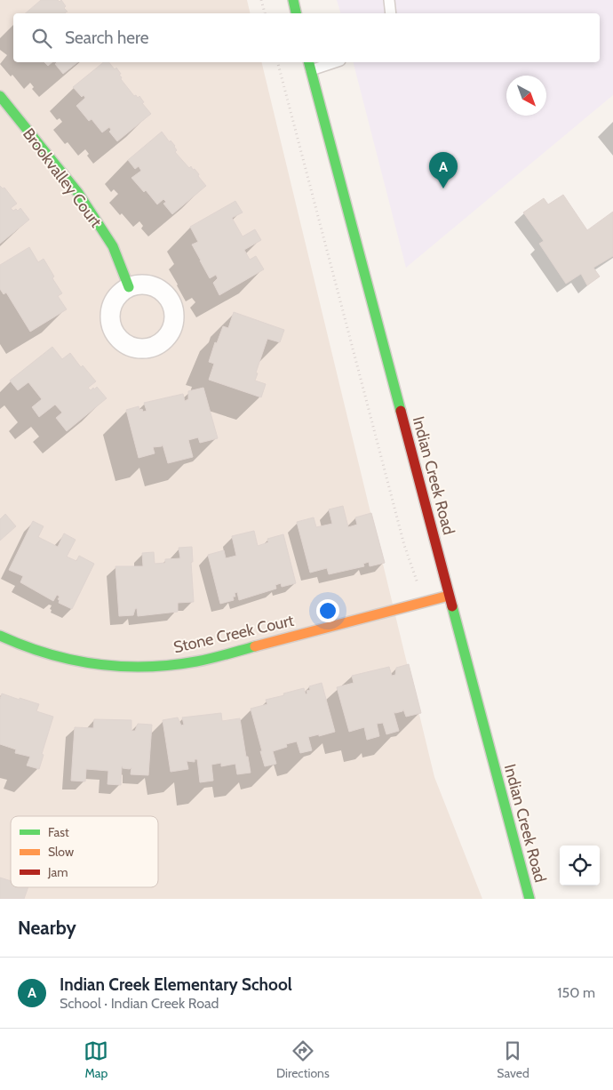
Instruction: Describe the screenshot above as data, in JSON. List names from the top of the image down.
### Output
{
  "streets": {
    "street": ["Brookvalley Court", "Indian Creek Road", "Stone Creek Court"]
  },
  "crossings": [
    ["Indian Creek Road", "Stone Creek Court"]
  ],
  "legend": ["Fast", "Slow", "Jam"],
  "north": "bottom right",
  "page": {
    "search": "Search here",
    "pins": "A",
    "heading": "Nearby",
    "list": [
      {
        "mark": "A",
        "name": "Indian Creek Elementary School",
        "note": "School · Indian Creek Road",
        "value": "150 m"
      }
    ],
    "nav": ["Map", "Directions", "Saved"]
  }
}
